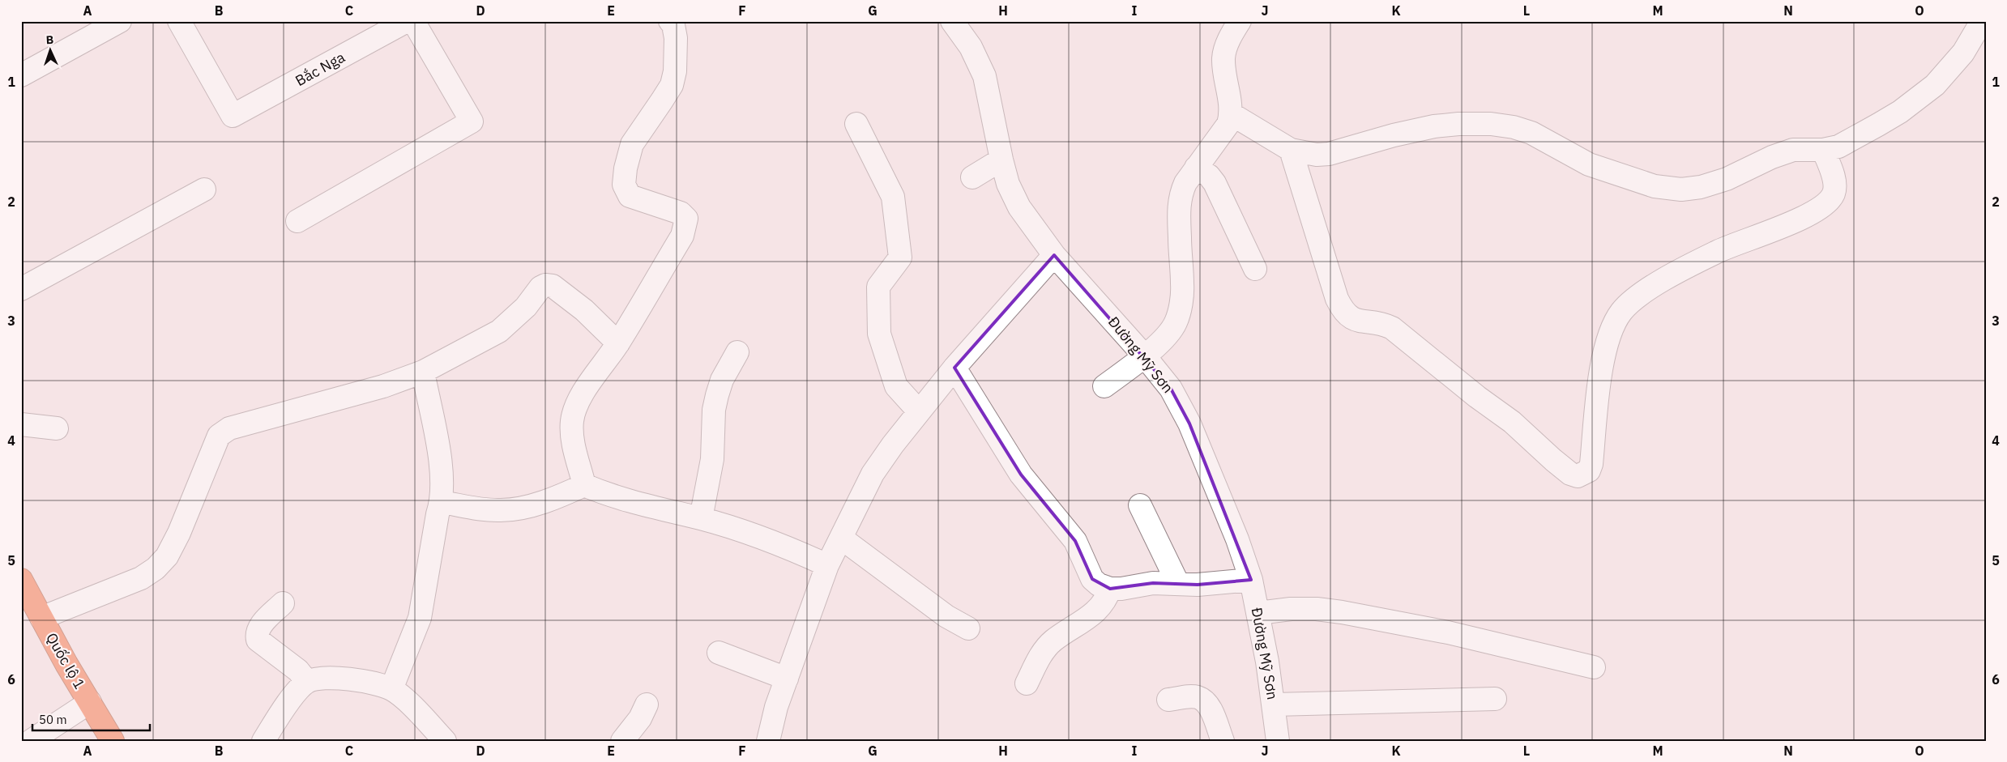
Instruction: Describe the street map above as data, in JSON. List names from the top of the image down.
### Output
{
  "streets": {
    "highway": ["Quốc lộ 1"],
    "street": ["Bắc Nga", "Đường Mỹ Sơn"]
  },
  "scale_bar": "50 m",
  "north": "top",
  "grid": {
    "columns": [
      "A",
      "B",
      "C",
      "D",
      "E",
      "F",
      "G",
      "H",
      "I",
      "J",
      "K",
      "L",
      "M",
      "N",
      "O"
    ],
    "rows": [
      "1",
      "2",
      "3",
      "4",
      "5",
      "6"
    ]
  }
}
